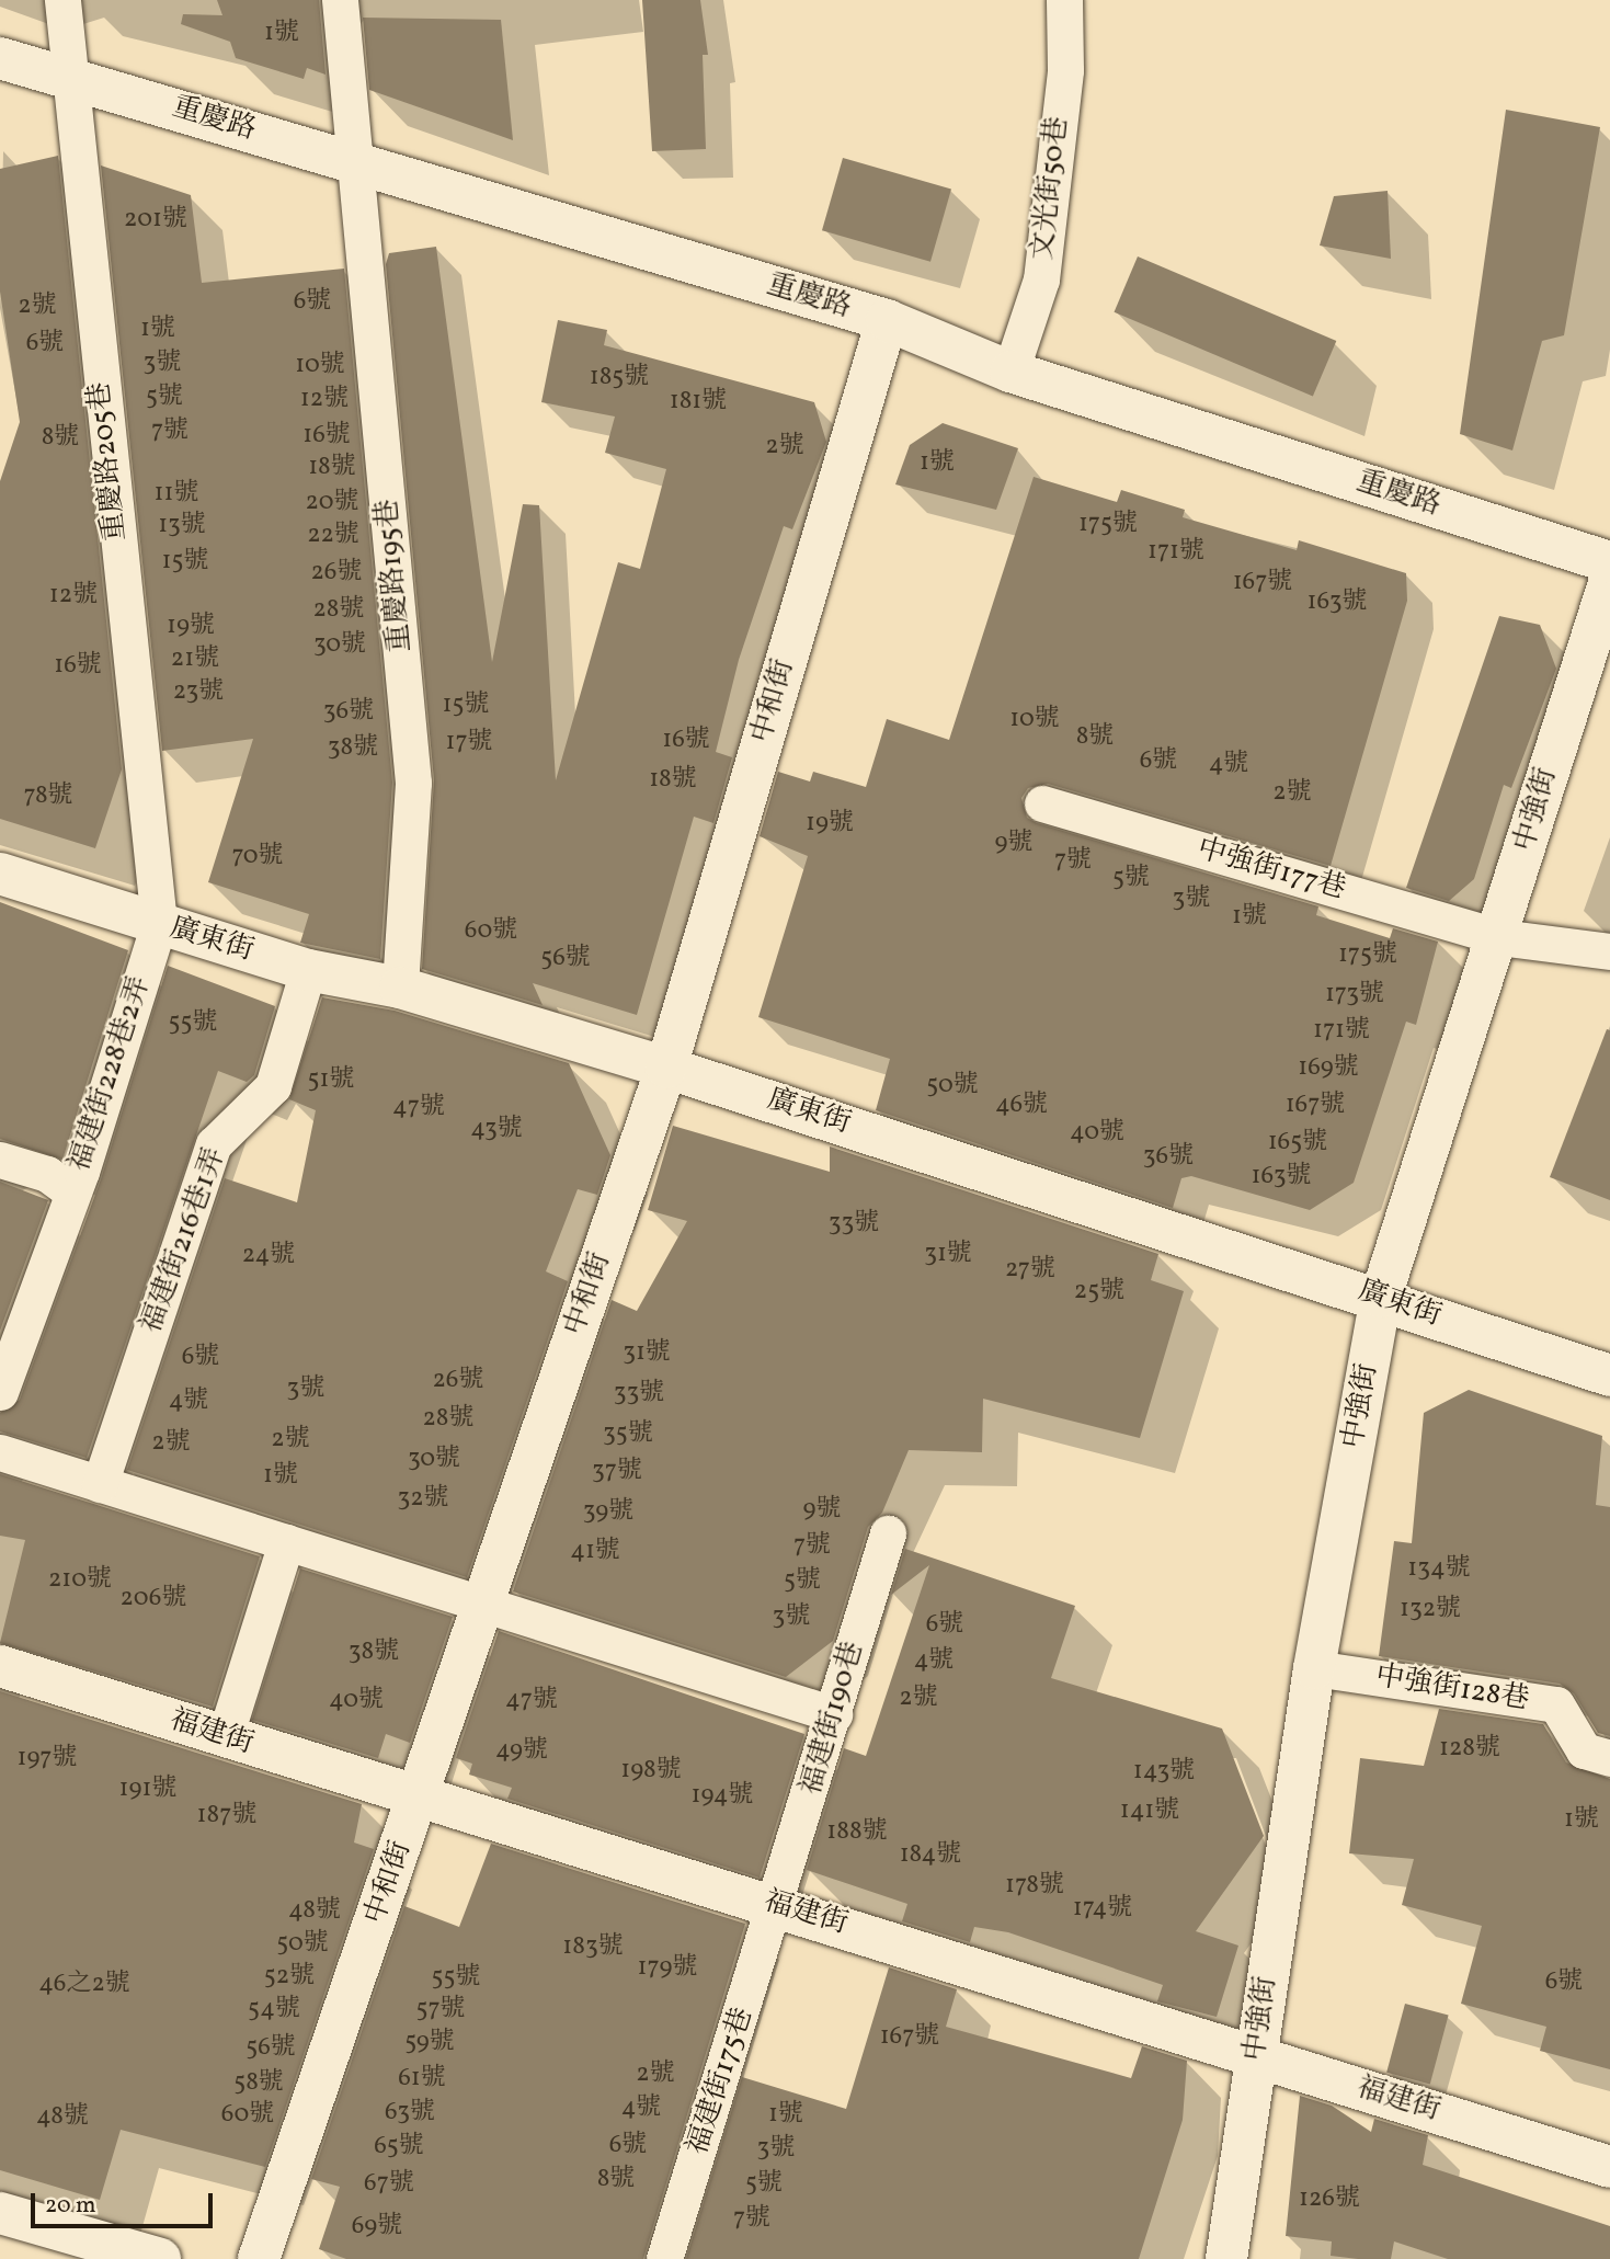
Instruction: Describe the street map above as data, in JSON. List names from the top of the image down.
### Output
{
  "streets": {
    "street": [
      "重慶路",
      "中和街",
      "中強街",
      "廣東街",
      "福建街"
    ],
    "lane": [
      "文光街50巷",
      "重慶路205巷",
      "重慶路195巷",
      "中強街177巷",
      "福建街228巷2弄",
      "福建街216巷1弄",
      "中強街128巷",
      "福建街190巷",
      "福建街175巷"
    ]
  },
  "crossings": [
    ["重慶路", "文光街50巷"],
    ["重慶路", "重慶路205巷"],
    ["重慶路", "重慶路195巷"],
    ["重慶路", "中和街"],
    ["重慶路205巷", "廣東街"],
    ["重慶路205巷", "福建街228巷2弄"],
    ["重慶路195巷", "廣東街"],
    ["中和街", "廣東街"],
    ["中和街", "福建街"],
    ["中強街", "中強街177巷"],
    ["中強街", "廣東街"],
    ["中強街", "中強街128巷"],
    ["中強街", "福建街"],
    ["廣東街", "福建街228巷2弄"],
    ["廣東街", "福建街216巷1弄"],
    ["福建街190巷", "福建街"],
    ["福建街190巷", "福建街175巷"],
    ["福建街", "福建街175巷"]
  ],
  "house_numbers": [
    "1號",
    "201號",
    "6號",
    "2號",
    "1號",
    "6號",
    "3號",
    "10號",
    "185號",
    "5號",
    "12號",
    "181號",
    "7號",
    "16號",
    "8號",
    "2號",
    "1號",
    "18號",
    "11號",
    "20號",
    "175號",
    "13號",
    "22號",
    "171號",
    "15號",
    "26號",
    "167號",
    "12號",
    "163號",
    "28號",
    "19號",
    "30號",
    "21號",
    "16號",
    "23號",
    "15號",
    "36號",
    "10號",
    "8號",
    "16號",
    "17號",
    "38號",
    "6號",
    "4號",
    "18號",
    "2號",
    "78號",
    "19號",
    "9號",
    "70號",
    "7號",
    "5號",
    "3號",
    "1號",
    "60號",
    "175號",
    "56號",
    "173號",
    "55號",
    "171號",
    "169號",
    "51號",
    "50號",
    "46號",
    "167號",
    "47號",
    "43號",
    "40號",
    "165號",
    "36號",
    "163號",
    "33號",
    "31號",
    "24號",
    "27號",
    "25號",
    "31號",
    "6號",
    "26號",
    "3號",
    "33號",
    "4號",
    "28號",
    "35號",
    "2號",
    "2號",
    "30號",
    "37號",
    "1號",
    "32號",
    "9號",
    "39號",
    "7號",
    "41號",
    "134號",
    "210號",
    "5號",
    "206號",
    "132號",
    "3號",
    "6號",
    "38號",
    "4號",
    "2號",
    "40號",
    "47號",
    "128號",
    "49號",
    "197號",
    "198號",
    "143號",
    "191號",
    "194號",
    "141號",
    "187號",
    "1號",
    "188號",
    "184號",
    "178號",
    "174號",
    "48號",
    "50號",
    "183號",
    "179號",
    "52號",
    "55號",
    "6號",
    "46之2號",
    "54號",
    "57號",
    "167號",
    "59號",
    "56號",
    "2號",
    "61號",
    "58號",
    "4號",
    "63號",
    "60號",
    "1號",
    "48號",
    "6號",
    "65號",
    "3號",
    "8號",
    "67號",
    "5號",
    "126號",
    "7號",
    "69號"
  ],
  "scale_bar": "20 m"
}
